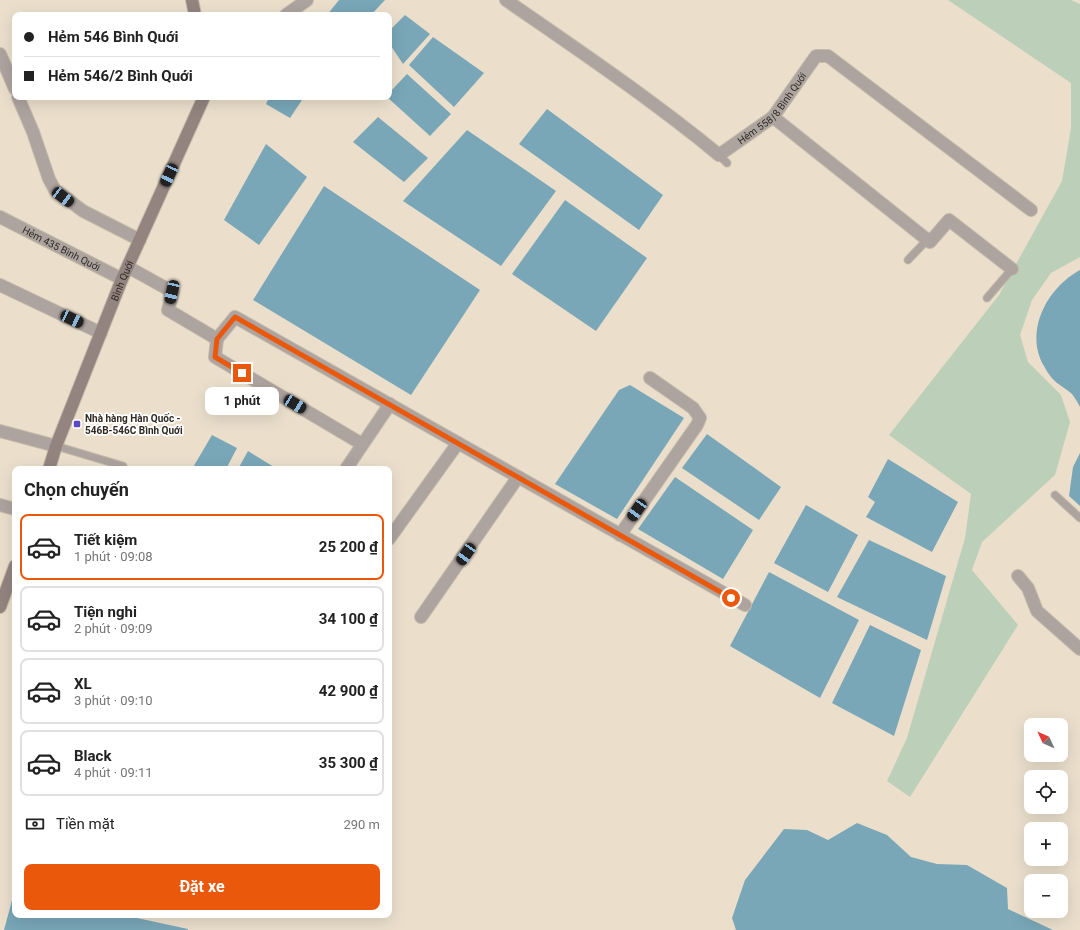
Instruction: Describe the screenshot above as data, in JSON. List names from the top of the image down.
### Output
{
  "streets": {
    "main road": ["Bình Quới"],
    "street": ["Hẻm 558/8 Bình Quới", "Hẻm 435 Bình Quới"]
  },
  "crossings": [
    ["Hẻm 435 Bình Quới", "Bình Quới"]
  ],
  "places": {
    "transit": ["Nhà hàng Hàn Quốc - 546B-546C Bình Quới"]
  },
  "north": "top left",
  "page": {
    "banner": ["Hẻm 546 Bình Quới", "Hẻm 546/2 Bình Quới"],
    "bubble": "1 phút",
    "heading": "Chọn chuyến",
    "list": [
      {
        "name": "Tiết kiệm",
        "note": "1 phút · 09:08",
        "value": "25 200 ₫"
      },
      {
        "name": "Tiện nghi",
        "note": "2 phút · 09:09",
        "value": "34 100 ₫"
      },
      {
        "name": "XL",
        "note": "3 phút · 09:10",
        "value": "42 900 ₫"
      },
      {
        "name": "Black",
        "note": "4 phút · 09:11",
        "value": "35 300 ₫"
      }
    ],
    "map_buttons": ["+", "−"],
    "pay": ["Tiền mặt", "290 m"],
    "buttons": "Đặt xe"
  }
}
